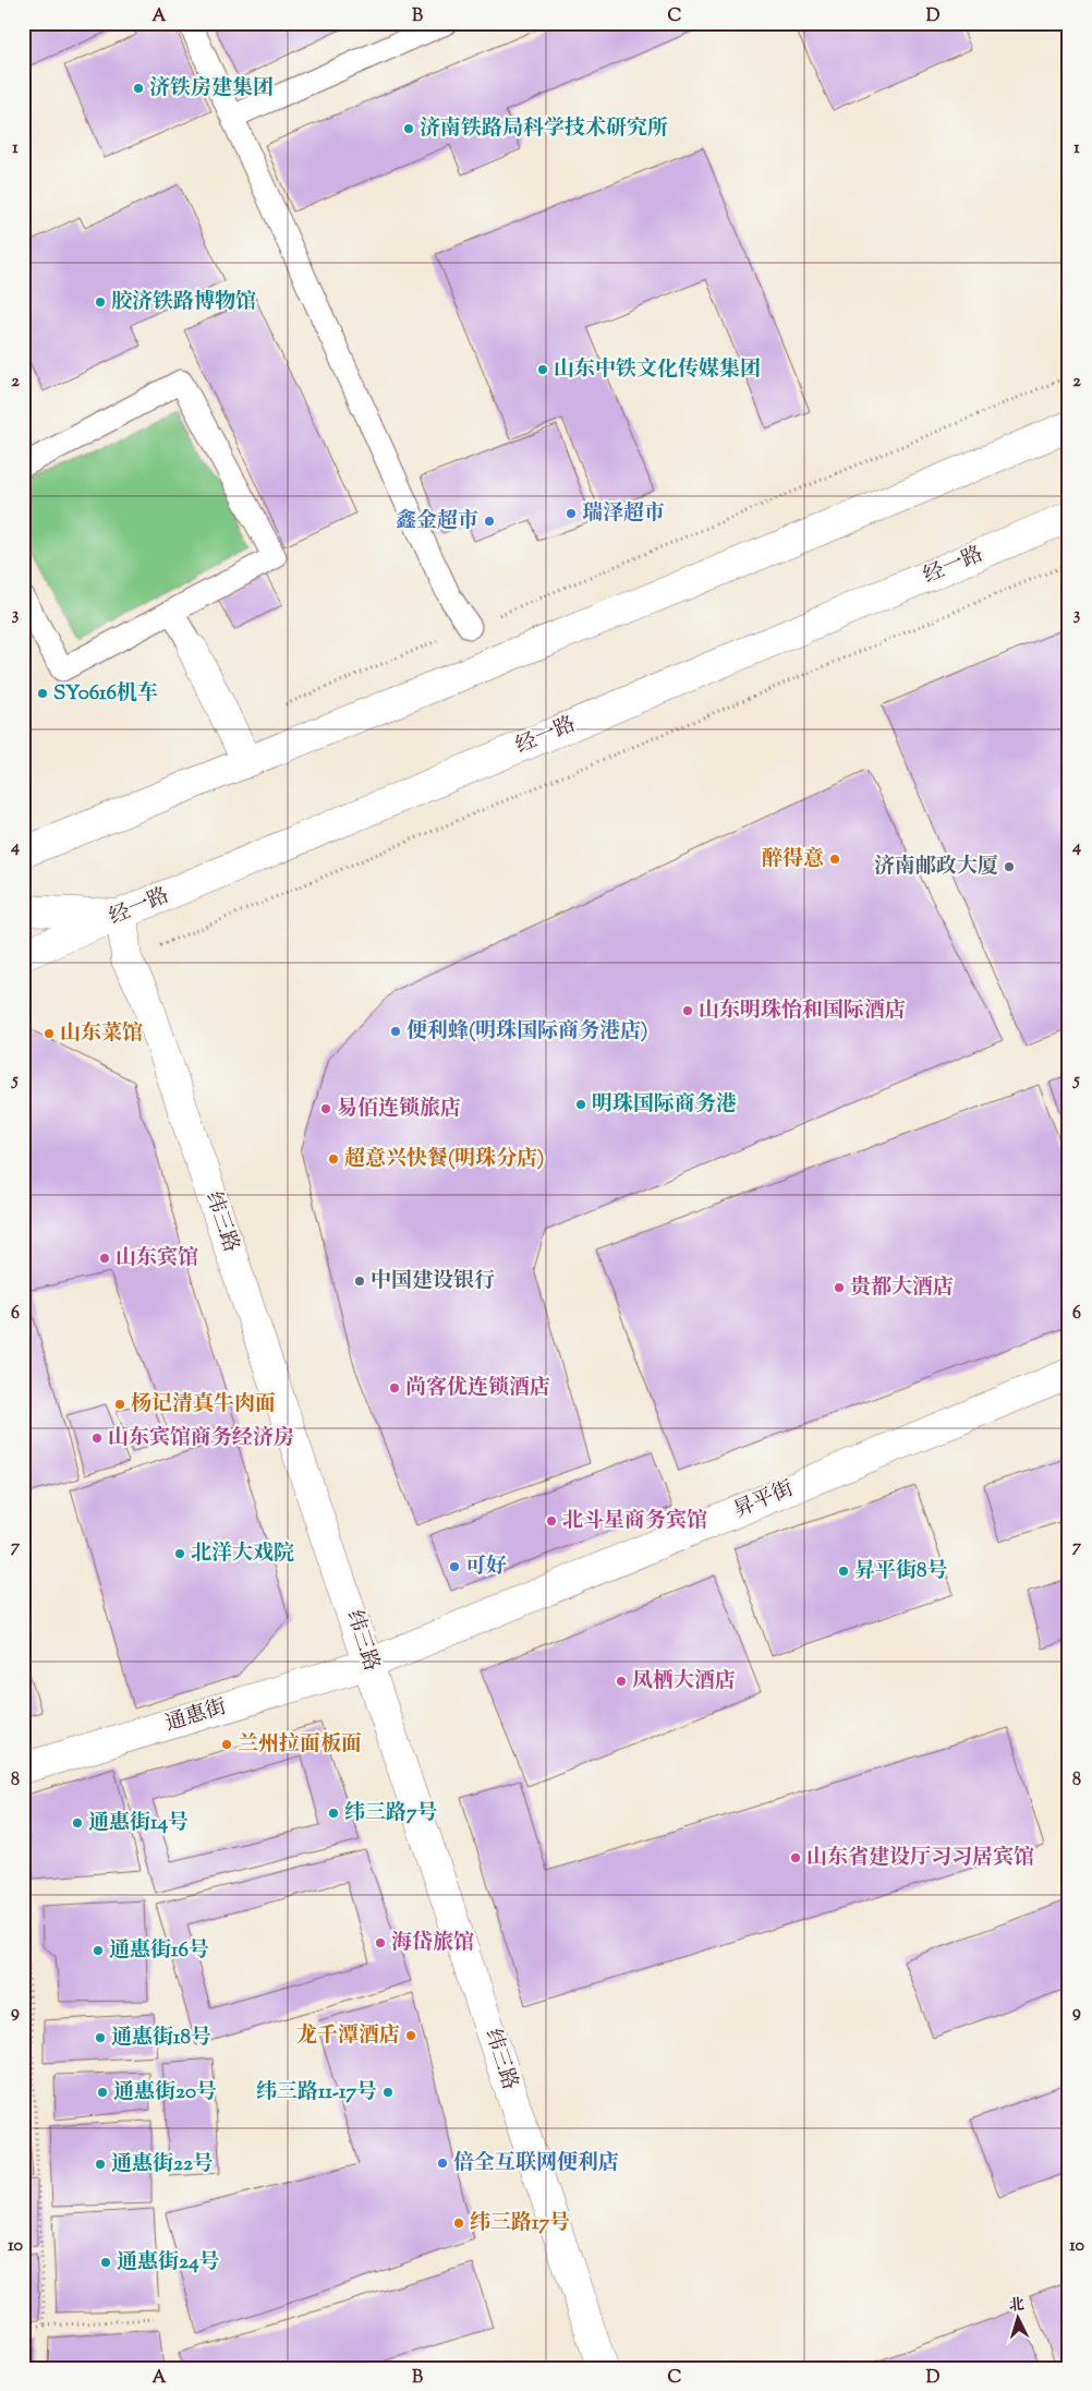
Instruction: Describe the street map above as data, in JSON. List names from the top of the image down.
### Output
{
  "streets": {
    "street": [
      "经一路",
      "纬三路",
      "昇平街",
      "通惠街"
    ]
  },
  "crossings": [
    ["经一路", "纬三路"],
    ["纬三路", "昇平街"],
    ["纬三路", "通惠街"],
    ["昇平街", "通惠街"]
  ],
  "places": [
    "济铁房建集团",
    "济南铁路局科学技术研究所",
    "胶济铁路博物馆",
    "山东中铁文化传媒集团",
    "瑞泽超市",
    "鑫金超市",
    "SY0616机车",
    "醉得意",
    "济南邮政大厦",
    "山东明珠怡和国际酒店",
    "便利蜂(明珠国际商务港店)",
    "山东菜馆",
    "明珠国际商务港",
    "易佰连锁旅店",
    "超意兴快餐(明珠分店)",
    "山东宾馆",
    "中国建设银行",
    "贵都大酒店",
    "尚客优连锁酒店",
    "杨记清真牛肉面",
    "山东宾馆商务经济房",
    "北斗星商务宾馆",
    "北洋大戏院",
    "可好",
    "昇平街8号",
    "凤栖大酒店",
    "兰州拉面板面",
    "纬三路7号",
    "通惠街14号",
    "山东省建设厅习习居宾馆",
    "海岱旅馆",
    "通惠街16号",
    "龙千潭酒店",
    "通惠街18号",
    "通惠街20号",
    "纬三路11-17号",
    "倍全互联网便利店",
    "通惠街22号",
    "纬三路17号",
    "通惠街24号"
  ],
  "north": "top",
  "grid": {
    "columns": [
      "A",
      "B",
      "C",
      "D"
    ],
    "rows": [
      "1",
      "2",
      "3",
      "4",
      "5",
      "6",
      "7",
      "8",
      "9",
      "10"
    ]
  }
}
